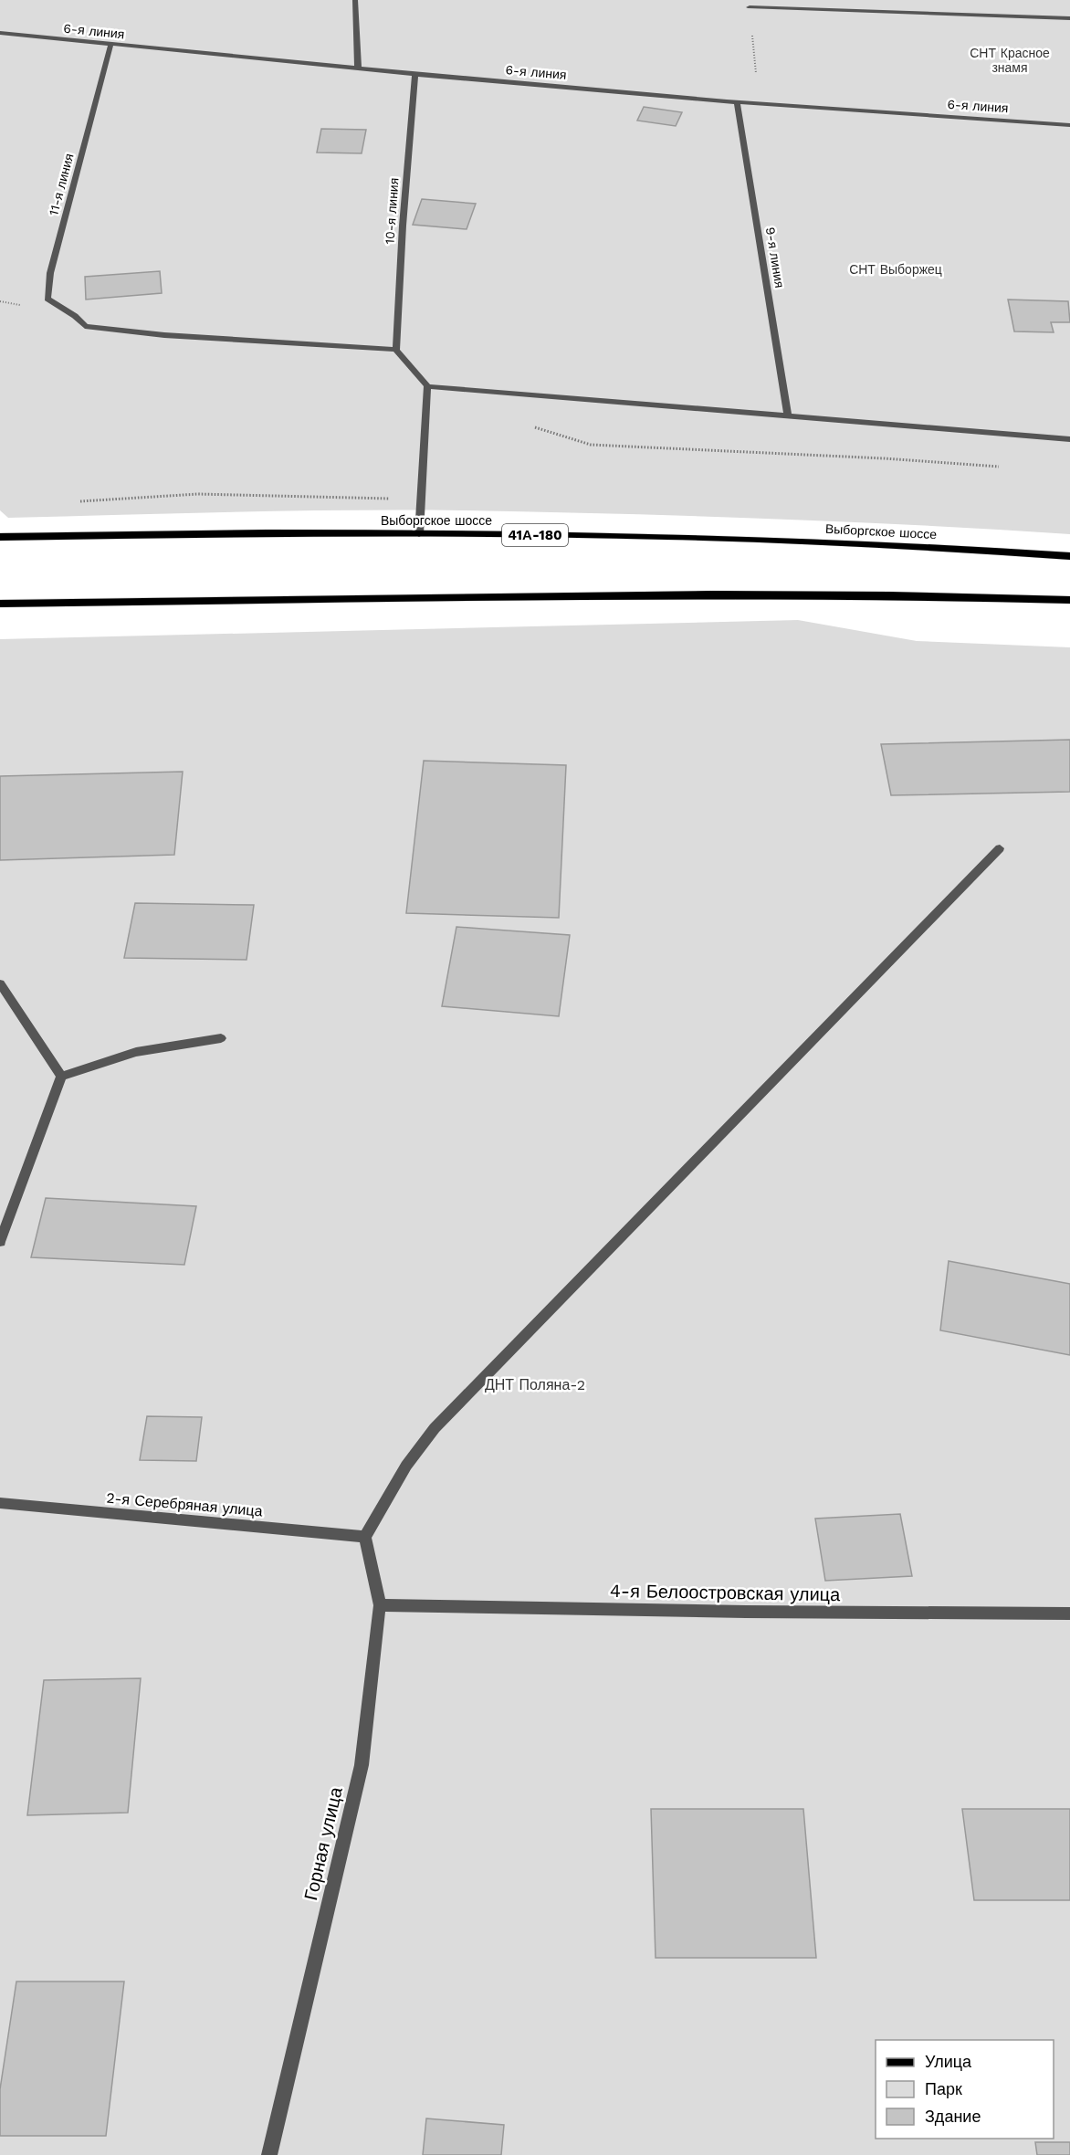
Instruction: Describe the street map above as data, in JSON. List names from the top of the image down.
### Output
{
  "streets": {
    "main road": ["Выборгское шоссе", "41А-180"],
    "street": [
      "6-я линия",
      "11-я линия",
      "10-я линия",
      "9-я линия",
      "2-я Серебряная улица",
      "4-я Белоостровская улица",
      "Горная улица"
    ]
  },
  "crossings": [
    ["6-я линия", "11-я линия"],
    ["6-я линия", "10-я линия"],
    ["6-я линия", "9-я линия"],
    ["11-я линия", "10-я линия"],
    ["2-я Серебряная улица", "Горная улица"],
    ["4-я Белоостровская улица", "Горная улица"]
  ],
  "parks": ["СНТ Красное знамя", "СНТ Выборжец", "ДНТ Поляна-2"],
  "legend": ["Улица", "Парк", "Здание"]
}
